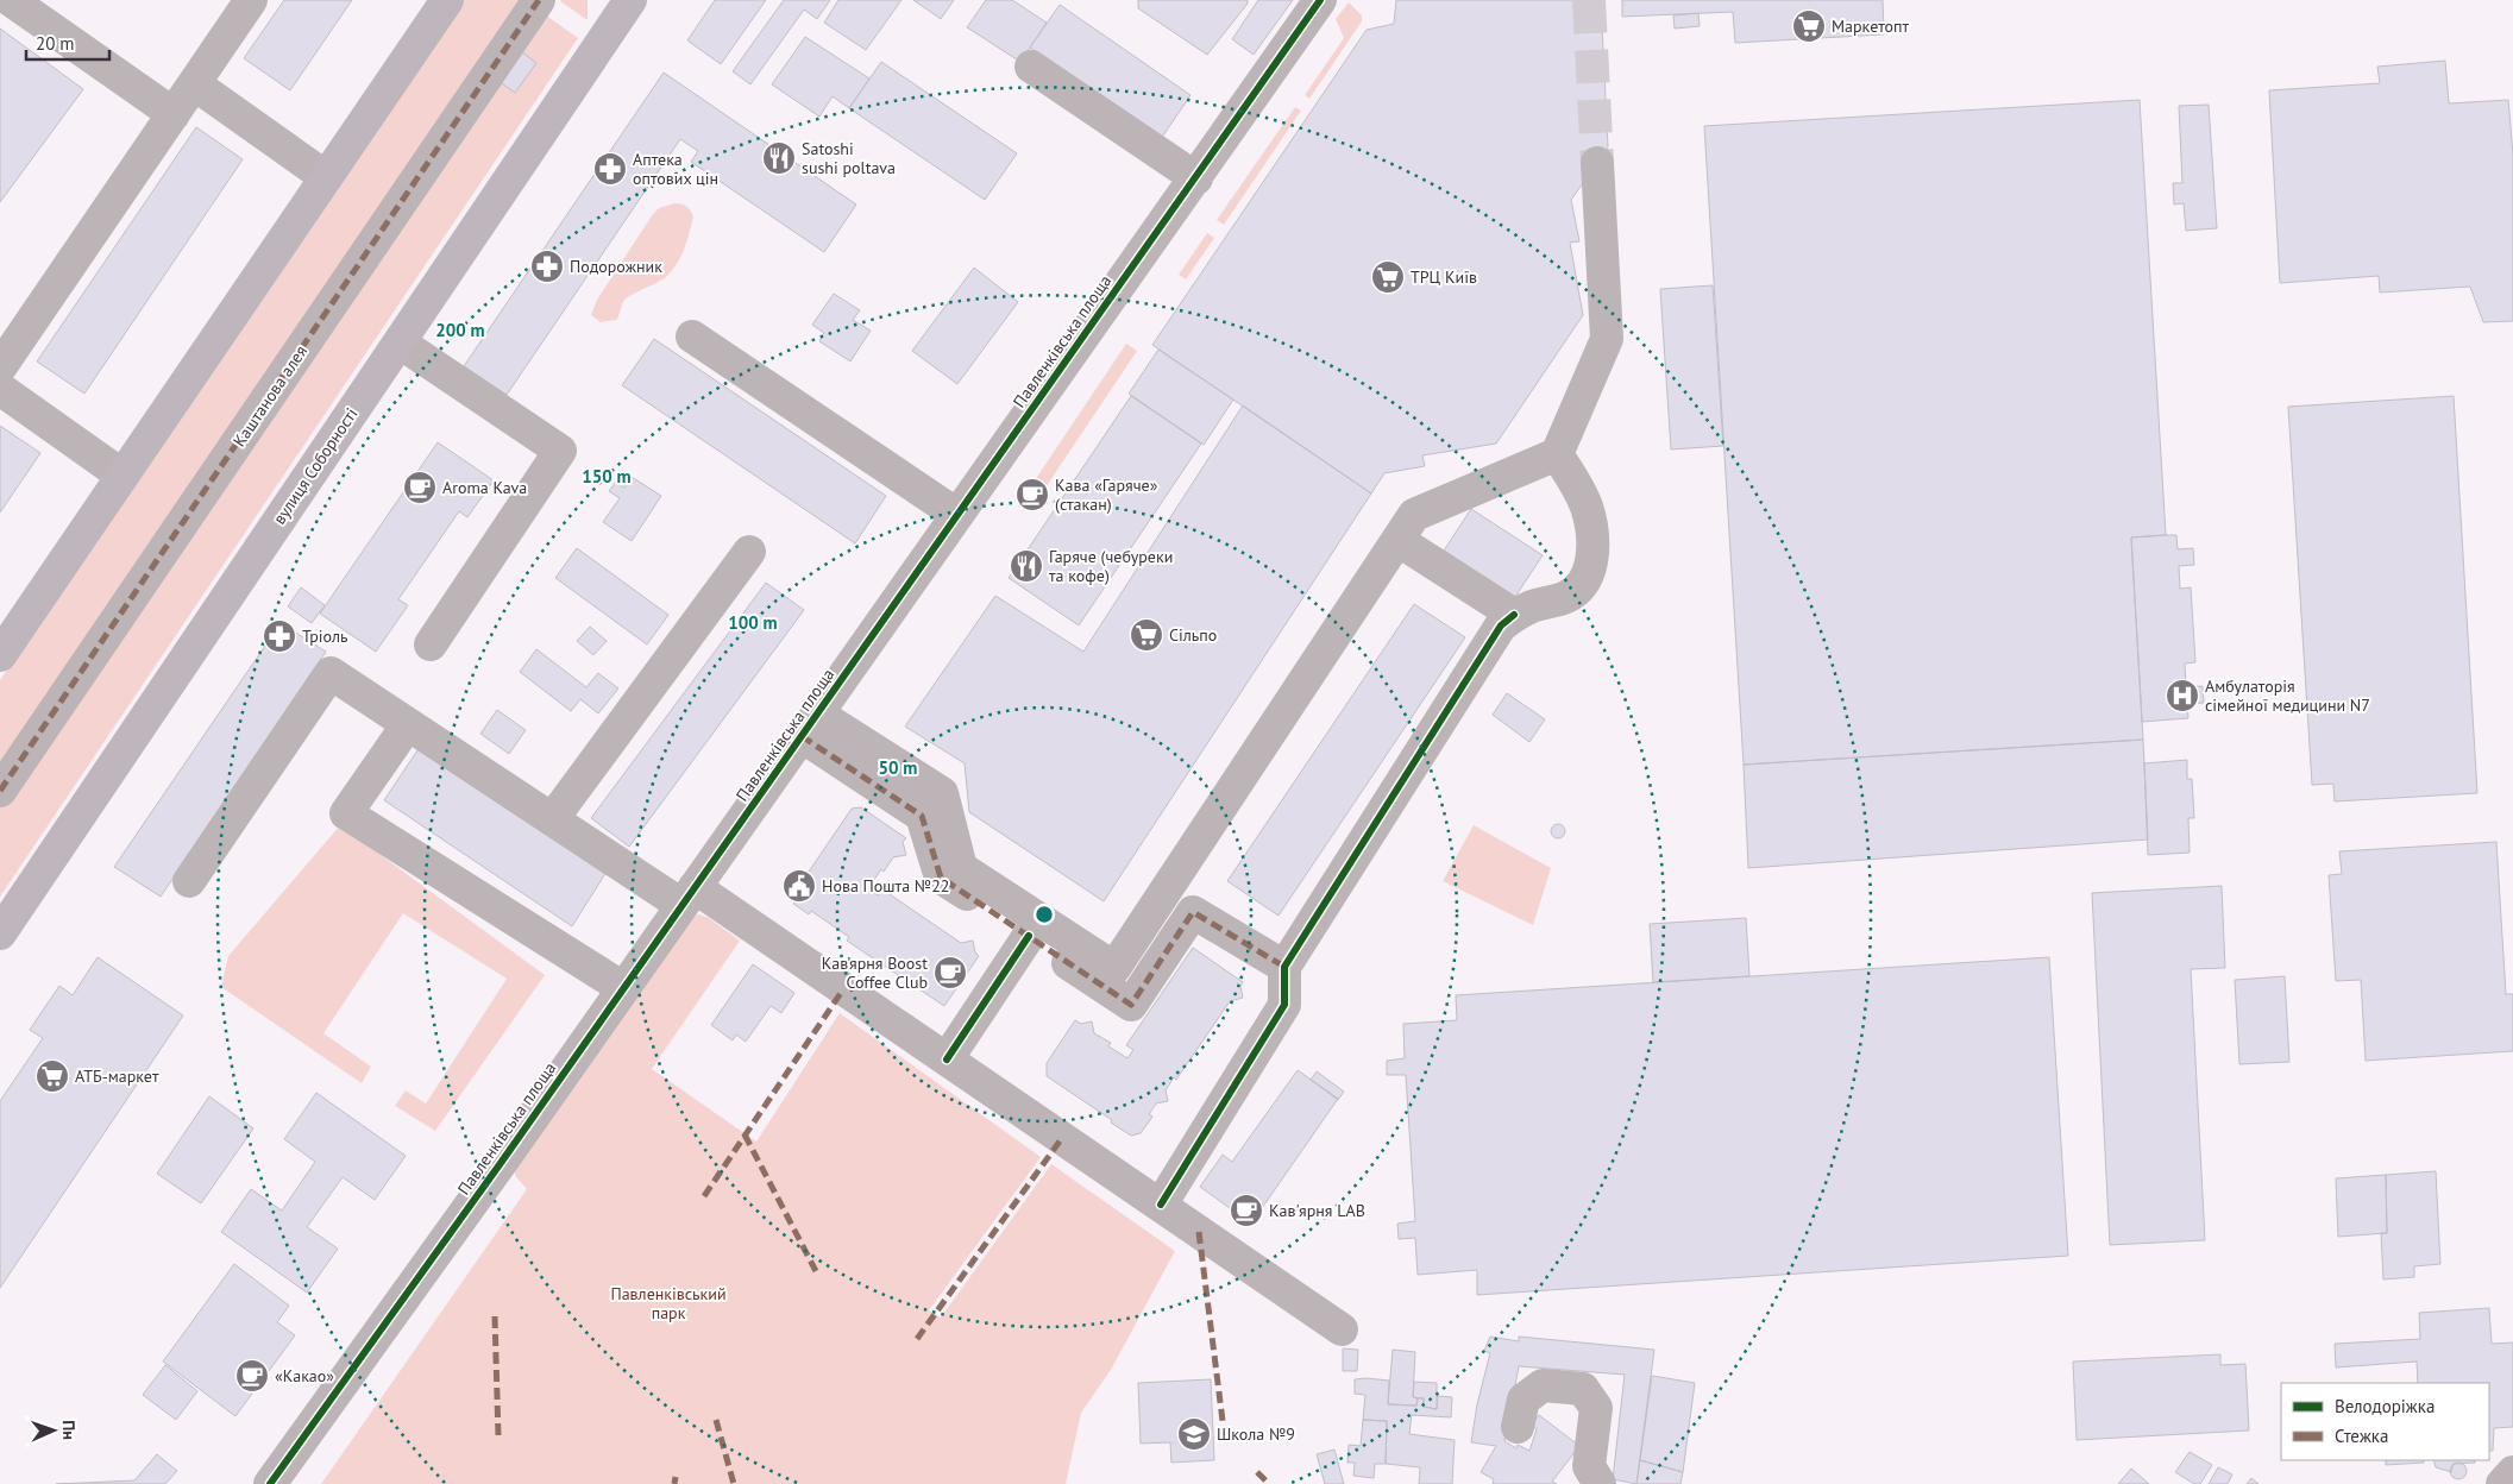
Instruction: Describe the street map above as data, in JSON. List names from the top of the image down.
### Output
{
  "streets": {
    "main road": ["вулиця Соборності"],
    "street": ["Павленківська площа", "Каштанова алея"]
  },
  "parks": ["Павленківський парк"],
  "places": {
    "supermarket": [
      "Маркетопт",
      "ТРЦ Київ",
      "Сільпо",
      "АТБ-маркет"
    ],
    "restaurant": ["Satoshi sushi poltava", "Гаряче (чебуреки та кофе)"],
    "pharmacy": ["Аптека оптових цін", "Подорожник", "Тріоль"],
    "cafe": [
      "Aroma Kava",
      "Кава «Гаряче» (стакан)",
      "Кав’ярня Boost Coffee Club",
      "Кав'ярня LAB",
      "«Какао»"
    ],
    "hospital": ["Амбулаторія сімейної медицини N7"],
    "public building": ["Нова Пошта №22"],
    "school or university": ["Школа №9"]
  },
  "legend": ["Велодоріжка", "Стежка"],
  "scale_bar": "20 m",
  "north": "right",
  "rings": [
    "200 m",
    "150 m",
    "100 m",
    "50 m"
  ]
}
